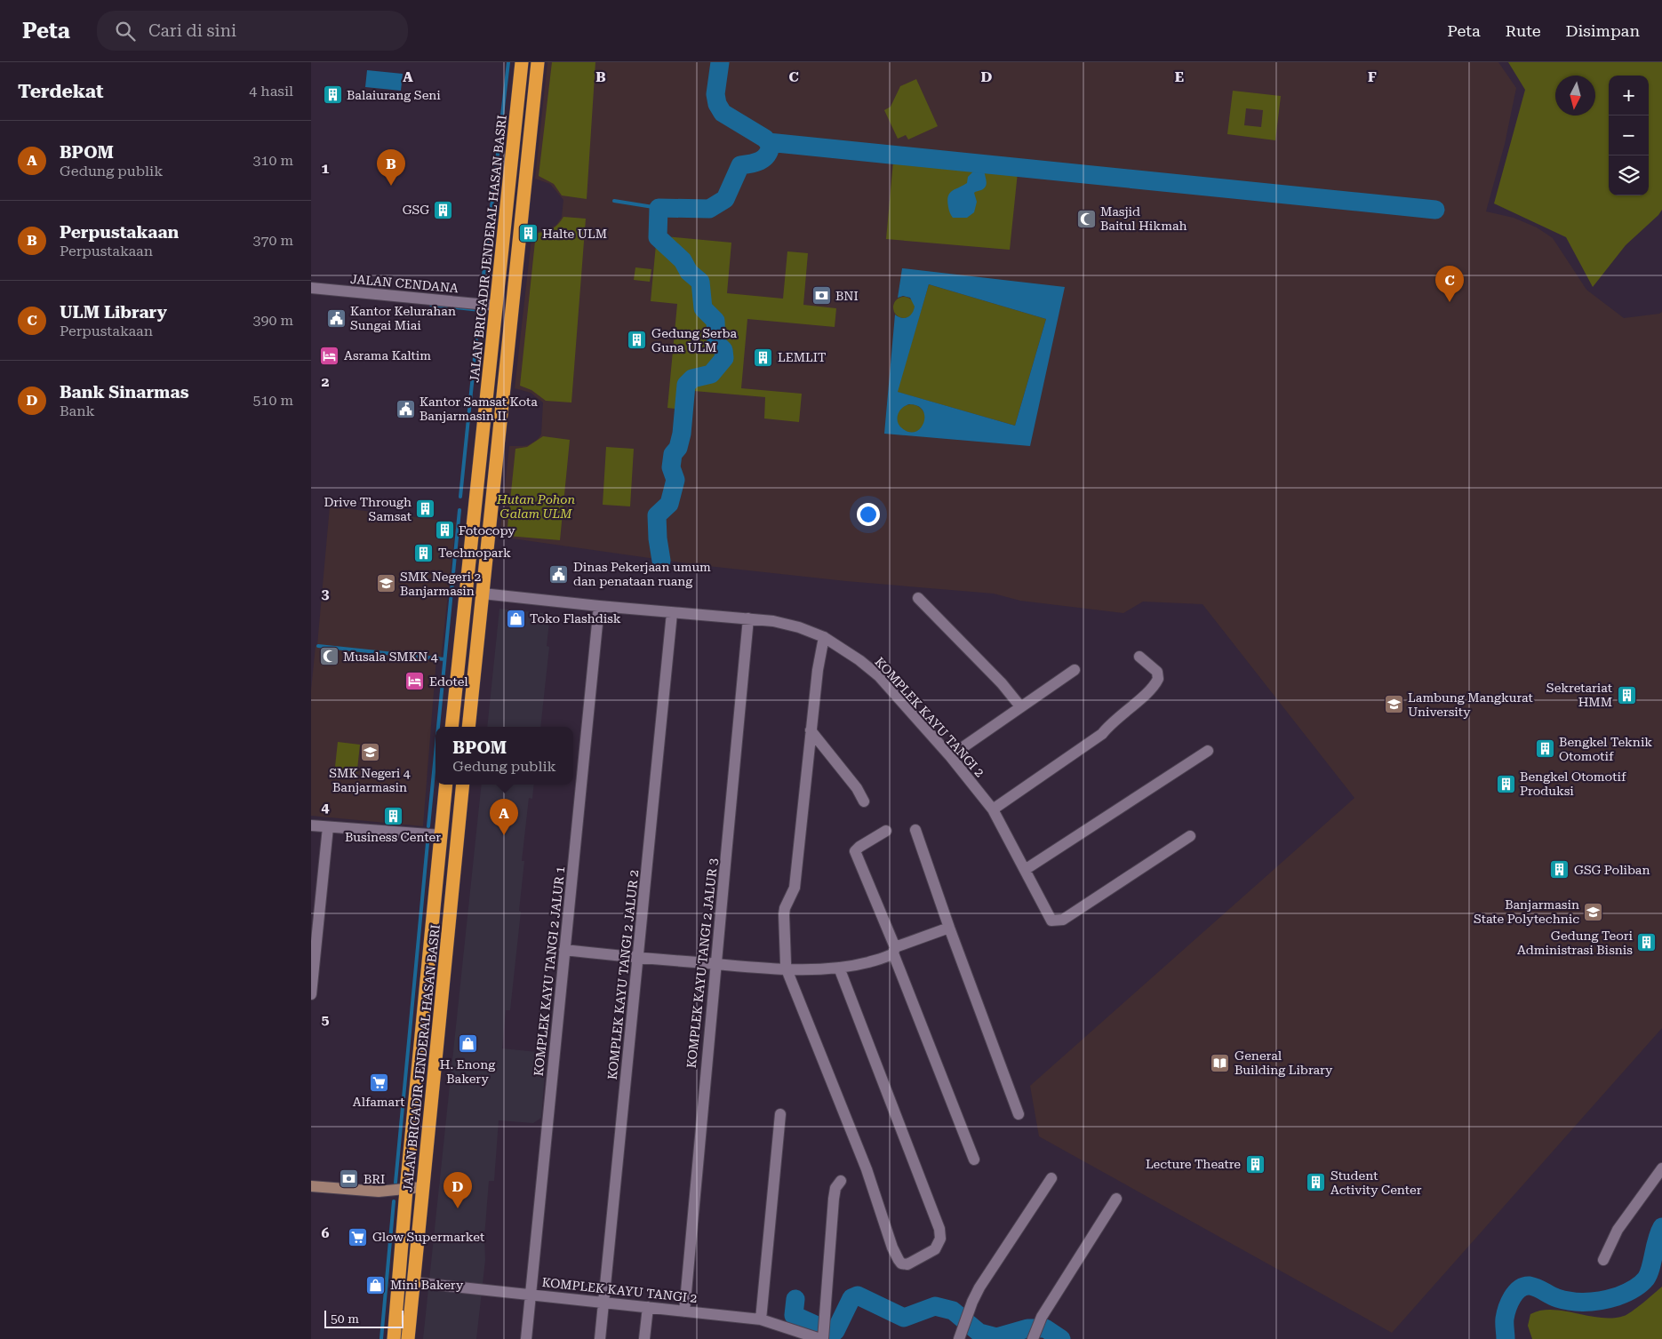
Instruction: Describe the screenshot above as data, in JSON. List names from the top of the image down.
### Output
{
  "streets": {
    "highway": ["JALAN BRIGADIR JENDERAL HASAN BASRI"],
    "street": [
      "JALAN CENDANA",
      "KOMPLEK KAYU TANGI 2",
      "KOMPLEK KAYU TANGI 2 JALUR 3",
      "KOMPLEK KAYU TANGI 2 JALUR 1",
      "KOMPLEK KAYU TANGI 2 JALUR 2"
    ]
  },
  "crossings": [
    ["JALAN BRIGADIR JENDERAL HASAN BASRI", "JALAN CENDANA"],
    ["JALAN BRIGADIR JENDERAL HASAN BASRI", "KOMPLEK KAYU TANGI 2"],
    ["KOMPLEK KAYU TANGI 2", "KOMPLEK KAYU TANGI 2 JALUR 3"],
    ["KOMPLEK KAYU TANGI 2", "KOMPLEK KAYU TANGI 2 JALUR 1"],
    ["KOMPLEK KAYU TANGI 2", "KOMPLEK KAYU TANGI 2 JALUR 2"]
  ],
  "parks": ["Hutan Pohon Galam ULM"],
  "places": {
    "building": [
      "Balaiurang Seni",
      "GSG",
      "Halte ULM",
      "Gedung Serba Guna ULM",
      "LEMLIT",
      "Drive Through Samsat",
      "Fotocopy",
      "Technopark",
      "Sekretariat HMM",
      "Bengkel Teknik Otomotif",
      "Bengkel Otomotif Produksi",
      "Business Center",
      "GSG Poliban",
      "Gedung Teori Administrasi Bisnis",
      "Lecture Theatre",
      "Student Activity Center"
    ],
    "mosque": ["Masjid Baitul Hikmah", "Musala SMKN 4"],
    "bank": ["BNI", "BRI"],
    "public building": ["Kantor Kelurahan Sungai Miai", "Kantor Samsat Kota Banjarmasin II", "Dinas Pekerjaan umum dan penataan ruang"],
    "hotel": ["Asrama Kaltim", "Edotel"],
    "school or university": [
      "SMK Negeri 2 Banjarmasin",
      "Lambung Mangkurat University",
      "SMK Negeri 4 Banjarmasin",
      "Banjarmasin State Polytechnic"
    ],
    "shop": ["Toko Flashdisk", "H. Enong Bakery", "Mini Bakery"],
    "library": ["General Building Library"],
    "supermarket": ["Alfamart", "Glow Supermarket"]
  },
  "scale_bar": "50 m",
  "north": "bottom",
  "page": {
    "header": "Peta",
    "search": "Cari di sini",
    "nav": ["Peta", "Rute", "Disimpan"],
    "heading": ["Terdekat", "4 hasil"],
    "map_buttons": ["+", "−"],
    "list": [
      {
        "mark": "A",
        "name": "BPOM",
        "note": "Gedung publik",
        "value": "310 m"
      },
      {
        "mark": "B",
        "name": "Perpustakaan",
        "note": "Perpustakaan",
        "value": "370 m"
      },
      {
        "mark": "C",
        "name": "ULM Library",
        "note": "Perpustakaan",
        "value": "390 m"
      },
      {
        "mark": "D",
        "name": "Bank Sinarmas",
        "note": "Bank",
        "value": "510 m"
      }
    ],
    "pins": [
      "B",
      "C",
      "A",
      "D"
    ],
    "popup": ["BPOM", "Gedung publik"],
    "scale": "50 m"
  },
  "grid": {
    "columns": [
      "A",
      "B",
      "C",
      "D",
      "E",
      "F"
    ],
    "rows": [
      "1",
      "2",
      "3",
      "4",
      "5",
      "6"
    ]
  }
}
